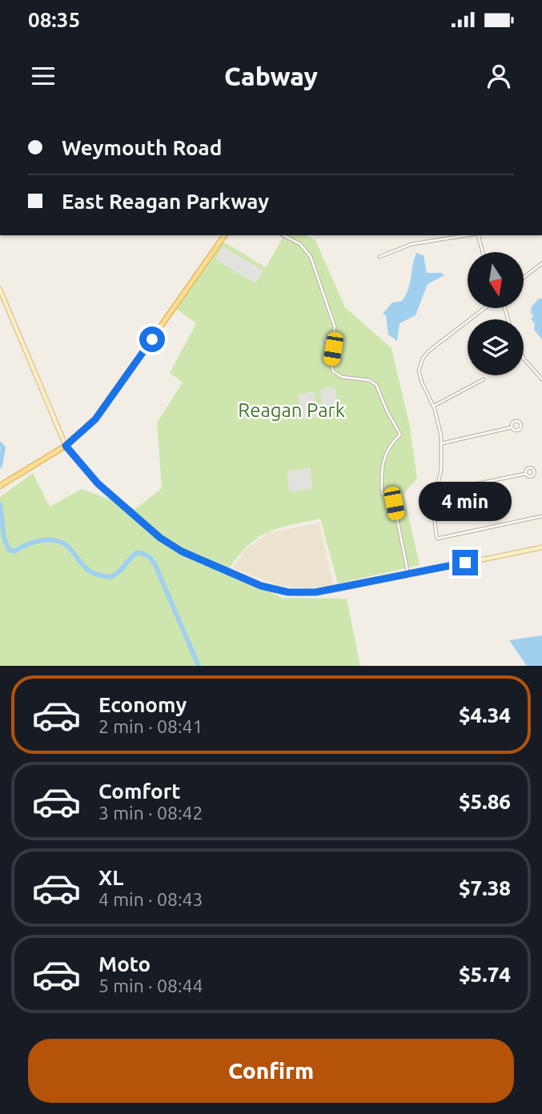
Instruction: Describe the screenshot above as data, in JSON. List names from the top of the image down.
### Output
{
  "parks": ["Reagan Park"],
  "north": "bottom",
  "page": {
    "status": "08:35",
    "header": "Cabway",
    "banner": ["Weymouth Road", "East Reagan Parkway"],
    "bubble": "4 min",
    "list": [
      {
        "name": "Economy",
        "note": "2 min · 08:41",
        "value": "$4.34"
      },
      {
        "name": "Comfort",
        "note": "3 min · 08:42",
        "value": "$5.86"
      },
      {
        "name": "XL",
        "note": "4 min · 08:43",
        "value": "$7.38"
      },
      {
        "name": "Moto",
        "note": "5 min · 08:44",
        "value": "$5.74"
      }
    ],
    "buttons": "Confirm"
  }
}
